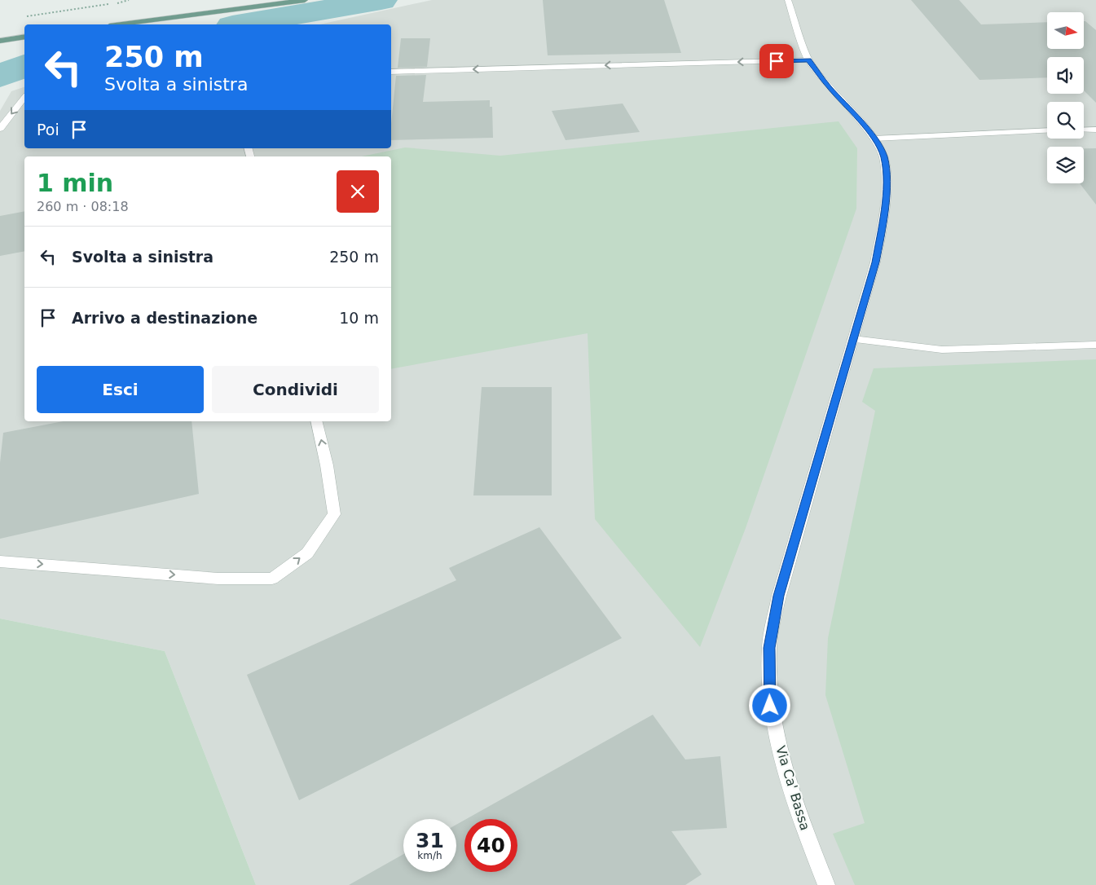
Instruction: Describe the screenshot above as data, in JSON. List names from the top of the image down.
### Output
{
  "streets": {
    "street": ["Via Ca' Bassa"]
  },
  "north": "right",
  "page": {
    "turn": ["250 m", "Svolta a sinistra"],
    "then": "Poi",
    "heading": ["1 min", "260 m · 08:18"],
    "list": [
      {
        "name": "Svolta a sinistra",
        "value": "250 m"
      },
      {
        "name": "Arrivo a destinazione",
        "value": "10 m"
      }
    ],
    "buttons": ["Esci", "Condividi"],
    "speed": "31 km/h",
    "limit": "40"
  }
}
